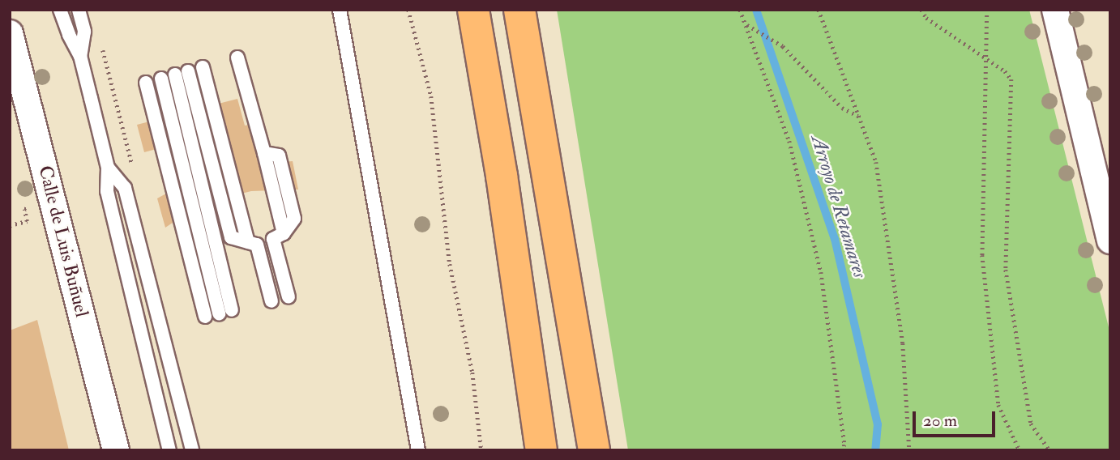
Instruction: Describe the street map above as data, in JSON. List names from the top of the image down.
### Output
{
  "streets": {
    "street": ["Calle de Luis Buñuel"]
  },
  "water": ["Arroyo de Retamares"],
  "scale_bar": "20 m"
}
